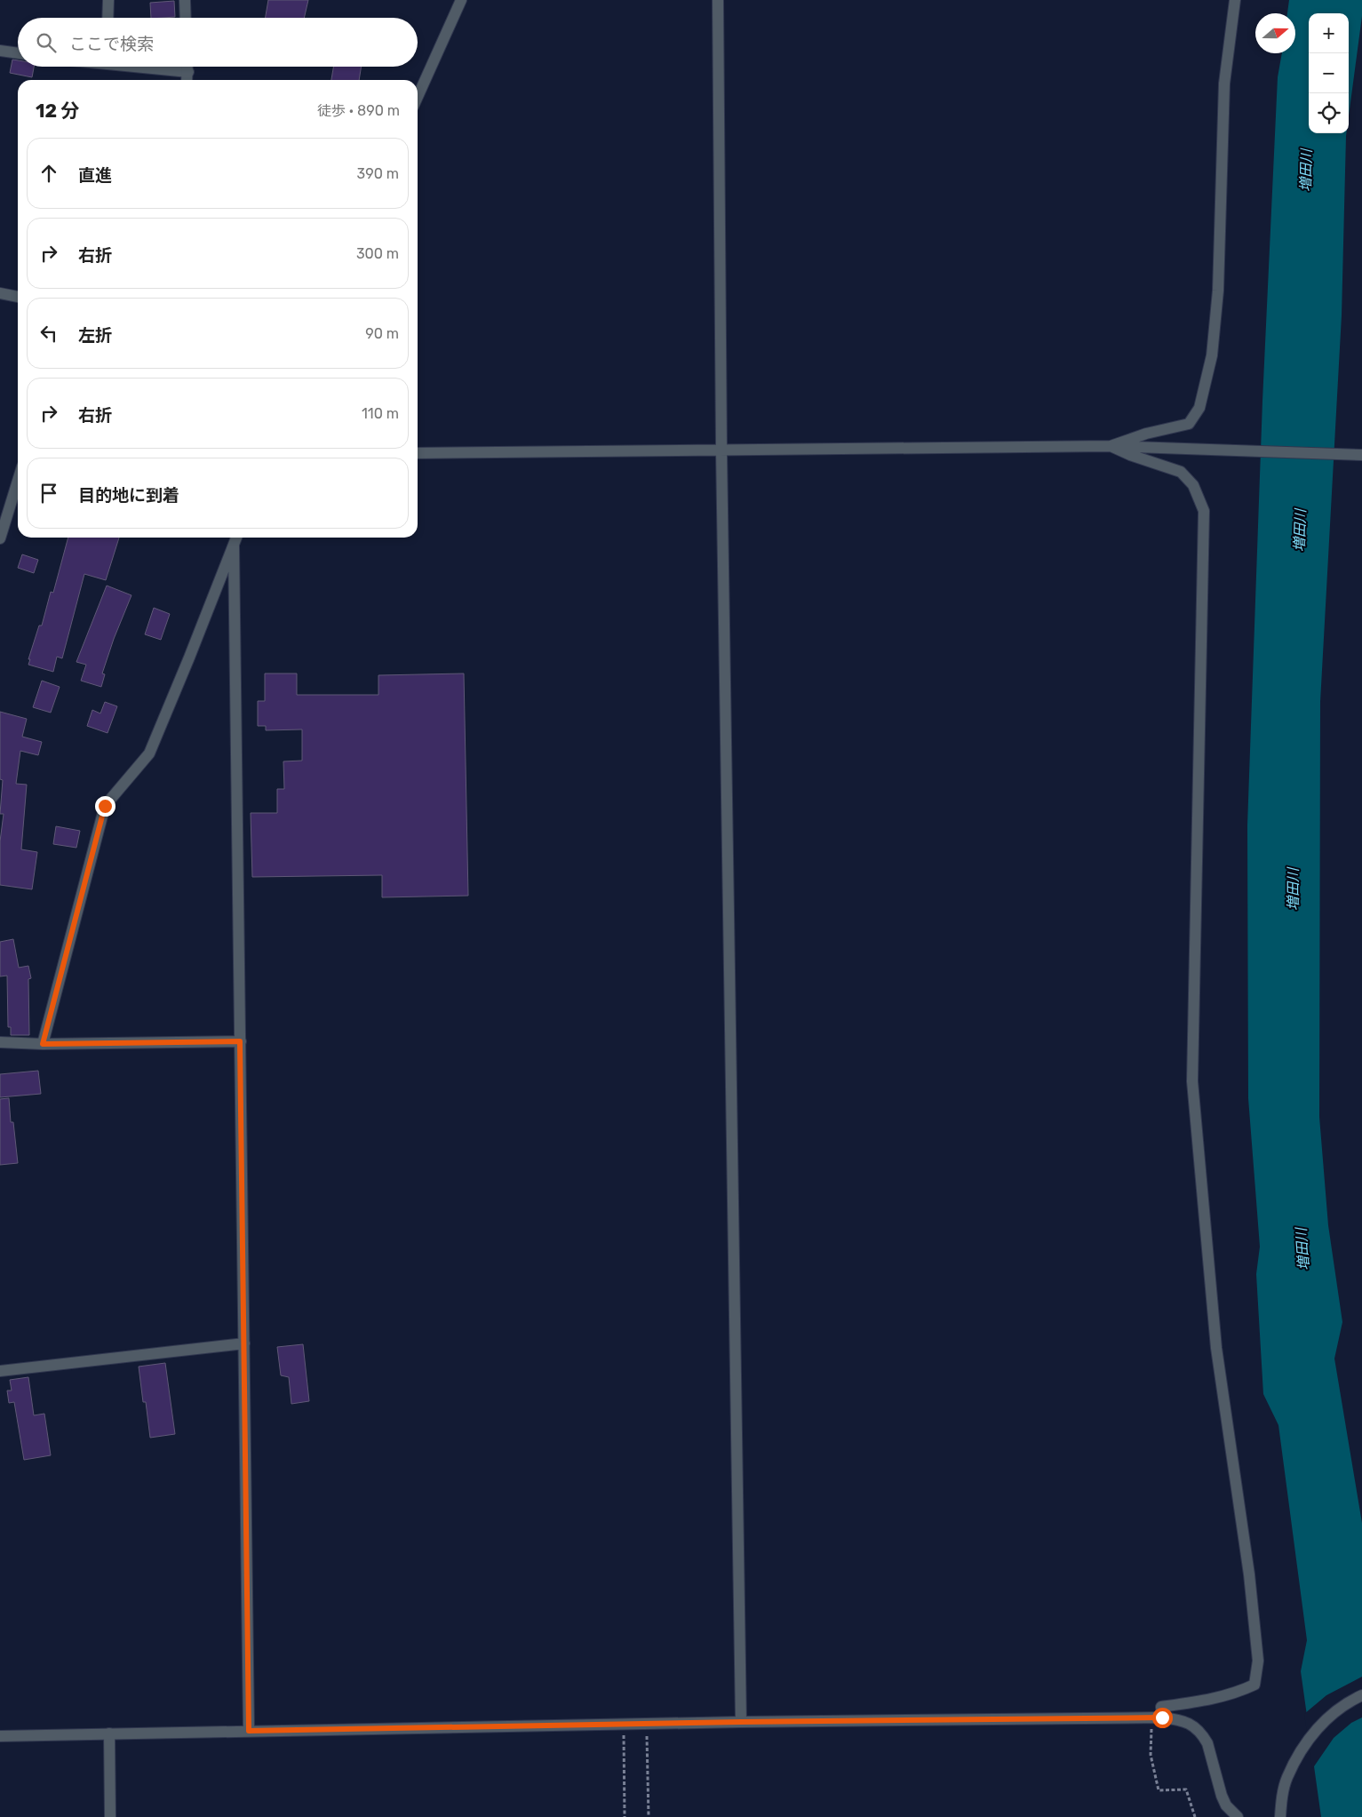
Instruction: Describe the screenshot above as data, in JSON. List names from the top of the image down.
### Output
{
  "water": ["増田川"],
  "north": "right",
  "page": {
    "map_buttons": ["+", "−"],
    "search": "ここで検索",
    "heading": ["12 分", "徒歩 · 890 m"],
    "list": [
      ["直進", "390 m"],
      ["右折", "300 m"],
      ["左折", "90 m"],
      ["右折", "110 m"],
      "目的地に到着"
    ]
  }
}
